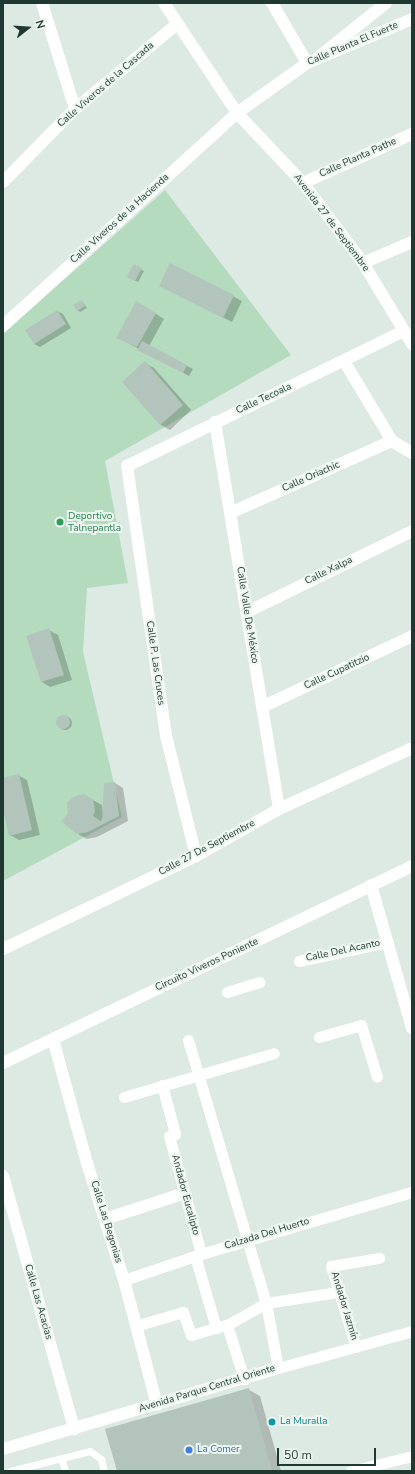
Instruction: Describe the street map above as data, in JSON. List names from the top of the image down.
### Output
{
  "streets": {
    "street": [
      "Calle Planta El Fuerte",
      "Calle Viveros de la Cascada",
      "Calle Planta Pathe",
      "Calle Viveros de la Hacienda",
      "Avenida 27 de Septiembre",
      "Calle Tecoala",
      "Calle Oriachic",
      "Calle Xalpa",
      "Calle Valle De México",
      "Calle P. Las Cruces",
      "Calle Cupatitzio",
      "Calle 27 De Septiembre",
      "Calle Del Acanto",
      "Circuito Viveros Poniente",
      "Andador Eucalipto",
      "Calle Las Begonias",
      "Calzada Del Huerto",
      "Calle Las Acacias",
      "Andador Jazmín",
      "Avenida Parque Central Oriente"
    ]
  },
  "crossings": [
    ["Calle Planta El Fuerte", "Calle Viveros de la Hacienda"],
    ["Calle Planta El Fuerte", "Avenida 27 de Septiembre"],
    ["Calle Viveros de la Cascada", "Avenida 27 de Septiembre"],
    ["Calle Planta Pathe", "Avenida 27 de Septiembre"],
    ["Calle Viveros de la Hacienda", "Avenida 27 de Septiembre"],
    ["Avenida 27 de Septiembre", "Calle Tecoala"],
    ["Calle Tecoala", "Calle Valle De México"],
    ["Calle Tecoala", "Calle P. Las Cruces"],
    ["Calle Oriachic", "Calle Valle De México"],
    ["Calle Xalpa", "Calle Valle De México"],
    ["Calle Valle De México", "Calle Cupatitzio"],
    ["Calle Valle De México", "Calle 27 De Septiembre"],
    ["Calle P. Las Cruces", "Calle 27 De Septiembre"],
    ["Circuito Viveros Poniente", "Calle Las Begonias"],
    ["Andador Eucalipto", "Calzada Del Huerto"],
    ["Andador Eucalipto", "Avenida Parque Central Oriente"],
    ["Calle Las Begonias", "Calzada Del Huerto"],
    ["Calle Las Begonias", "Avenida Parque Central Oriente"],
    ["Calle Las Acacias", "Avenida Parque Central Oriente"],
    ["Andador Jazmín", "Avenida Parque Central Oriente"]
  ],
  "places": ["Deportivo Talnepantla", "La Muralla", "La Comer"],
  "scale_bar": "50 m",
  "north": "right"
}
